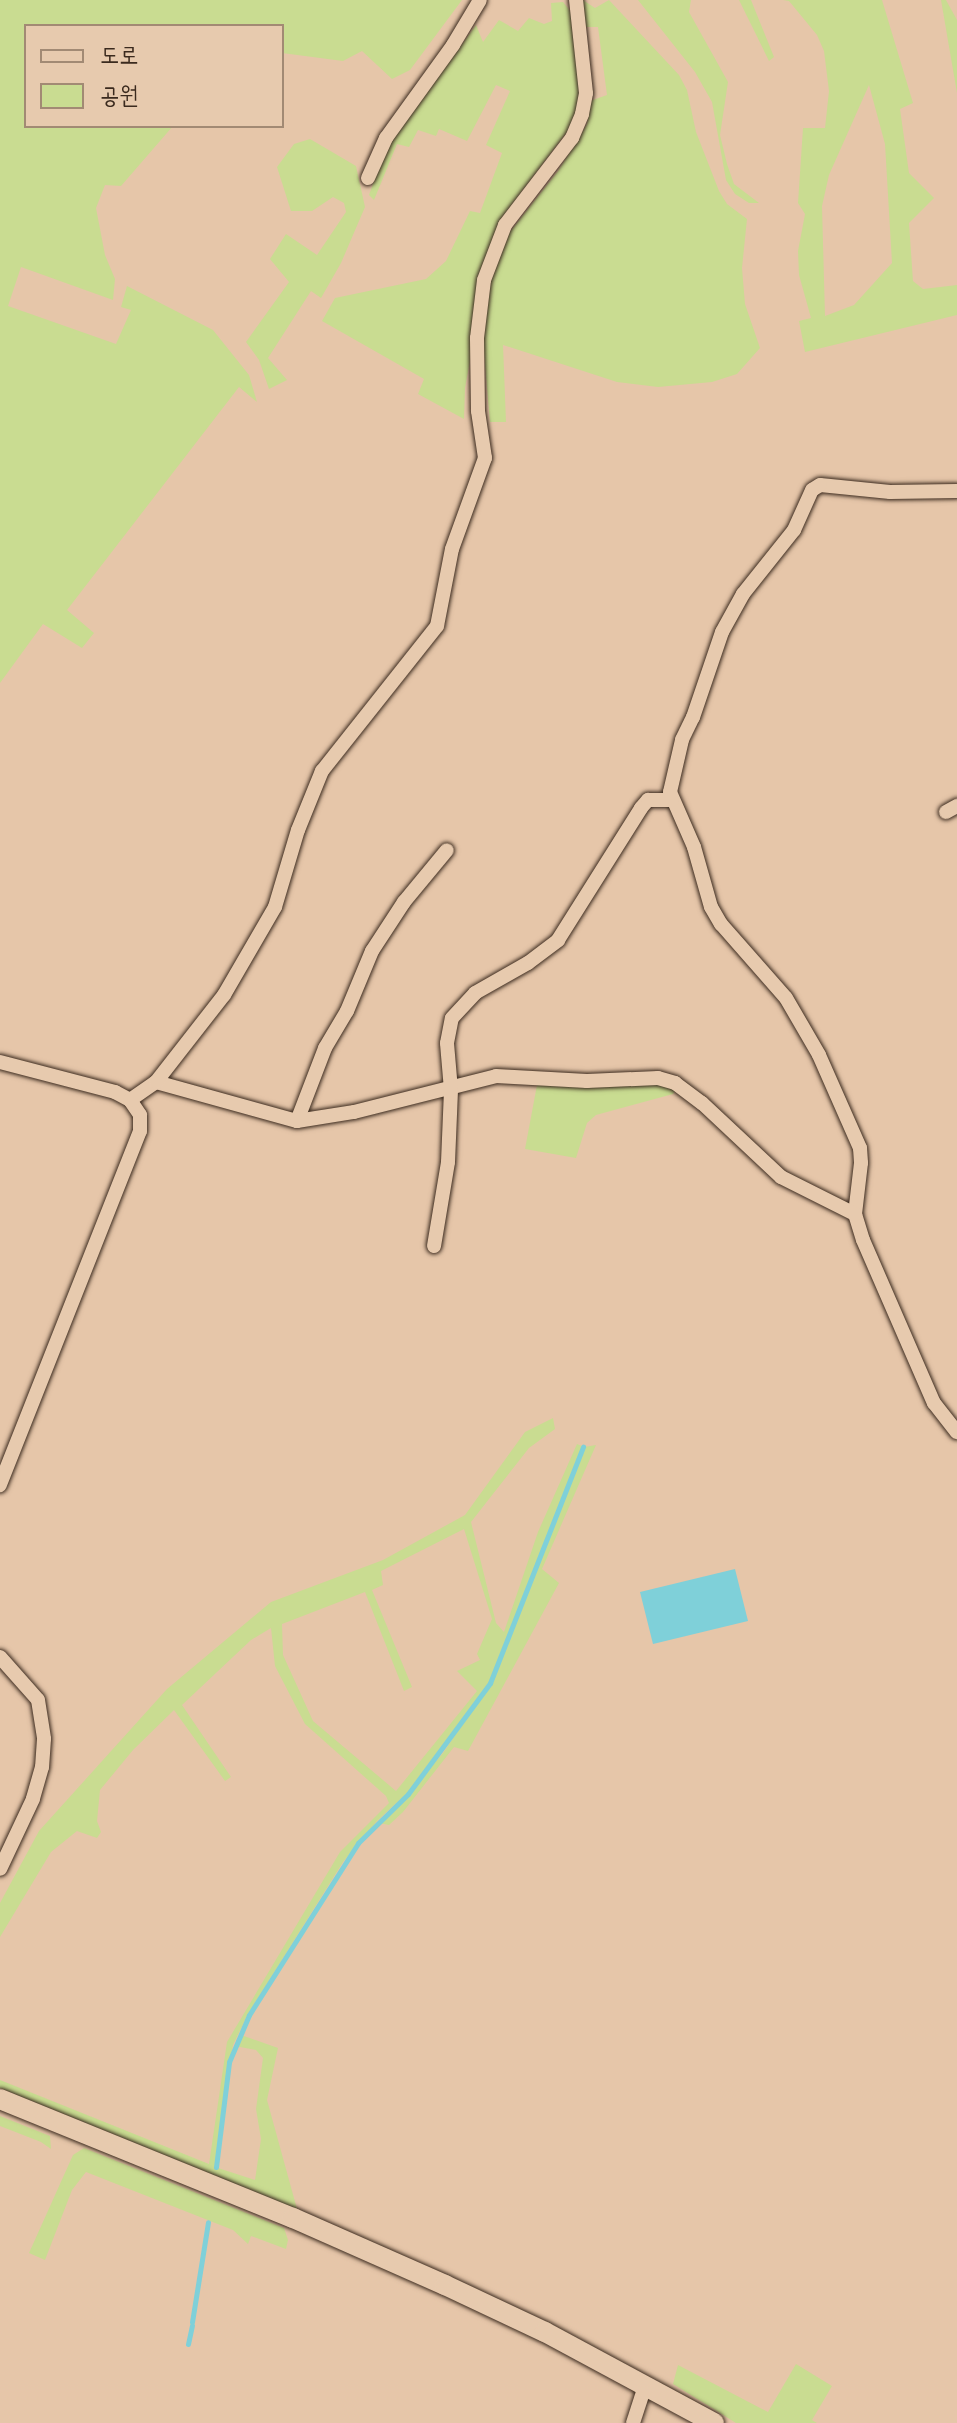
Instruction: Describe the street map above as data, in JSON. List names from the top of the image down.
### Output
{
  "legend": ["도로", "공원"]
}
